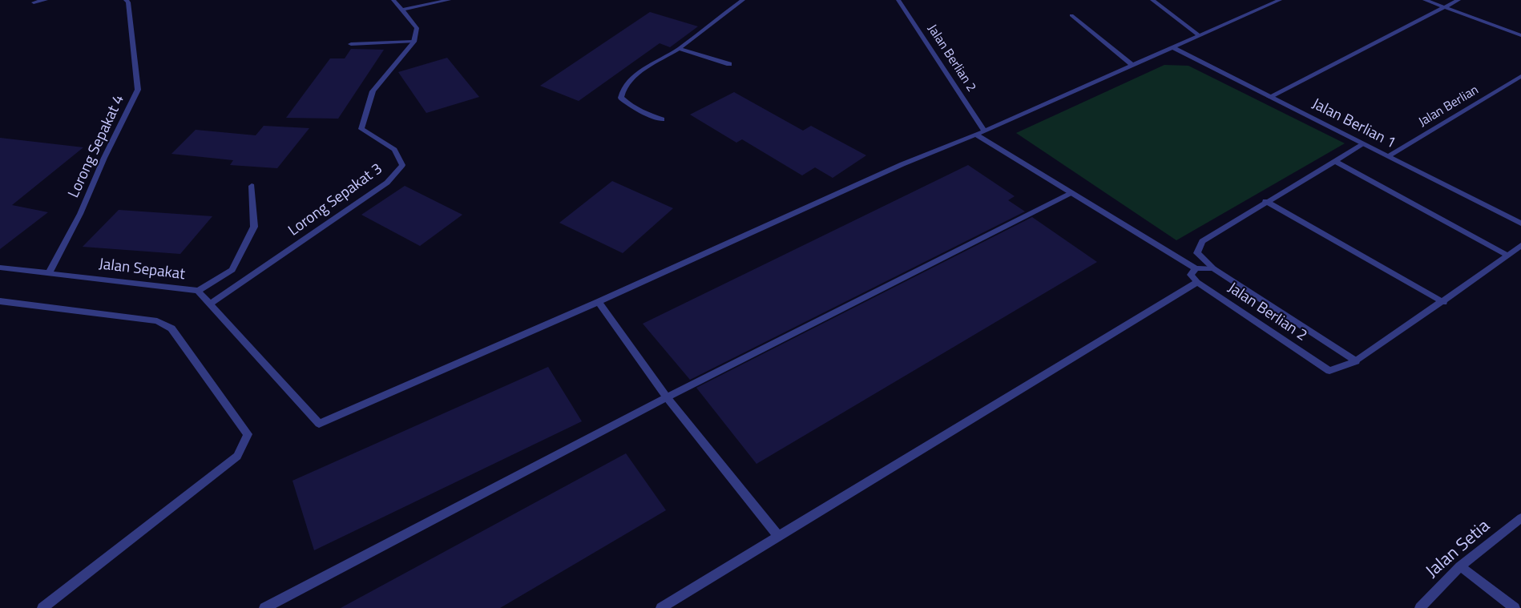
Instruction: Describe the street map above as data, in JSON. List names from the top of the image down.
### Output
{
  "streets": {
    "street": [
      "Jalan Berlian 2",
      "Jalan Berlian",
      "Jalan Berlian 1",
      "Lorong Sepakat 4",
      "Lorong Sepakat 3",
      "Jalan Sepakat",
      "Jalan Setia"
    ]
  },
  "crossings": [
    ["Jalan Berlian", "Jalan Berlian 1"],
    ["Lorong Sepakat 4", "Jalan Sepakat"],
    ["Lorong Sepakat 3", "Jalan Sepakat"]
  ]
}
